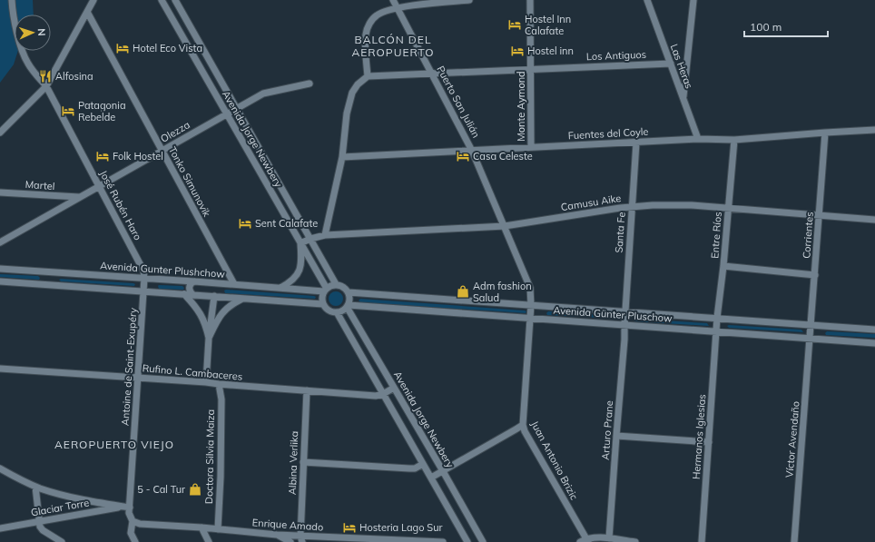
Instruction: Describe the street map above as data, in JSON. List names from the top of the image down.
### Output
{
  "streets": {
    "street": [
      "Los Antiguos",
      "Las Heras",
      "Puerto San Julián",
      "Monte Aymond",
      "Olezza",
      "Fuentes del Coyle",
      "Avenida Jorge Newbery",
      "Tonko Simunovik",
      "Martel",
      "Camusu Aike",
      "José Rubén Haro",
      "Santa Fe",
      "Entre Ríos",
      "Corrientes",
      "Avenida Gunter Plushchow",
      "Avenida Günter Pluschow",
      "Antoine de Saint-Exupéry",
      "Rufino L. Cambaceres",
      "Arturo Prane",
      "Hermanos Iglesias",
      "Víctor Avendaño",
      "Doctora Silvia Maiza",
      "Juan Antonio Brizic",
      "Albina Verlika",
      "Glaciar Torre",
      "Enrique Amado"
    ]
  },
  "crossings": [
    ["Los Antiguos", "Las Heras"],
    ["Los Antiguos", "Puerto San Julián"],
    ["Los Antiguos", "Monte Aymond"],
    ["Las Heras", "Fuentes del Coyle"],
    ["Puerto San Julián", "Fuentes del Coyle"],
    ["Puerto San Julián", "Camusu Aike"],
    ["Puerto San Julián", "Avenida Günter Pluschow"],
    ["Puerto San Julián", "Juan Antonio Brizic"],
    ["Monte Aymond", "Fuentes del Coyle"],
    ["Olezza", "Avenida Jorge Newbery"],
    ["Olezza", "Tonko Simunovik"],
    ["Olezza", "Martel"],
    ["Olezza", "José Rubén Haro"],
    ["Fuentes del Coyle", "Santa Fe"],
    ["Fuentes del Coyle", "Entre Ríos"],
    ["Fuentes del Coyle", "Corrientes"],
    ["Avenida Jorge Newbery", "Camusu Aike"],
    ["Avenida Jorge Newbery", "Avenida Gunter Plushchow"],
    ["Avenida Jorge Newbery", "Avenida Günter Pluschow"],
    ["Tonko Simunovik", "Avenida Gunter Plushchow"],
    ["Camusu Aike", "Santa Fe"],
    ["Camusu Aike", "Entre Ríos"],
    ["Camusu Aike", "Corrientes"],
    ["José Rubén Haro", "Avenida Gunter Plushchow"],
    ["José Rubén Haro", "Antoine de Saint-Exupéry"],
    ["Santa Fe", "Avenida Günter Pluschow"],
    ["Santa Fe", "Arturo Prane"],
    ["Entre Ríos", "Avenida Günter Pluschow"],
    ["Entre Ríos", "Hermanos Iglesias"],
    ["Corrientes", "Avenida Günter Pluschow"],
    ["Corrientes", "Víctor Avendaño"],
    ["Avenida Gunter Plushchow", "Avenida Günter Pluschow"],
    ["Avenida Gunter Plushchow", "Antoine de Saint-Exupéry"],
    ["Avenida Günter Pluschow", "Arturo Prane"],
    ["Avenida Günter Pluschow", "Hermanos Iglesias"],
    ["Avenida Günter Pluschow", "Víctor Avendaño"],
    ["Avenida Günter Pluschow", "Juan Antonio Brizic"],
    ["Antoine de Saint-Exupéry", "Rufino L. Cambaceres"],
    ["Antoine de Saint-Exupéry", "Glaciar Torre"],
    ["Antoine de Saint-Exupéry", "Enrique Amado"],
    ["Rufino L. Cambaceres", "Doctora Silvia Maiza"],
    ["Rufino L. Cambaceres", "Albina Verlika"],
    ["Doctora Silvia Maiza", "Enrique Amado"],
    ["Albina Verlika", "Enrique Amado"]
  ],
  "districts": ["BALCÓN DEL AEROPUERTO", "AEROPUERTO VIEJO"],
  "places": {
    "hotel": [
      "Hostel Inn Calafate",
      "Hotel Eco Vista",
      "Hostel inn",
      "Patagonia Rebelde",
      "Folk Hostel",
      "Casa Celeste",
      "Sent Calafate",
      "Hosteria Lago Sur"
    ],
    "restaurant": ["Alfosina"],
    "shop": ["Adm fashion Salud", "5 - Cal Tur"]
  },
  "scale_bar": "100 m",
  "north": "right"
}
